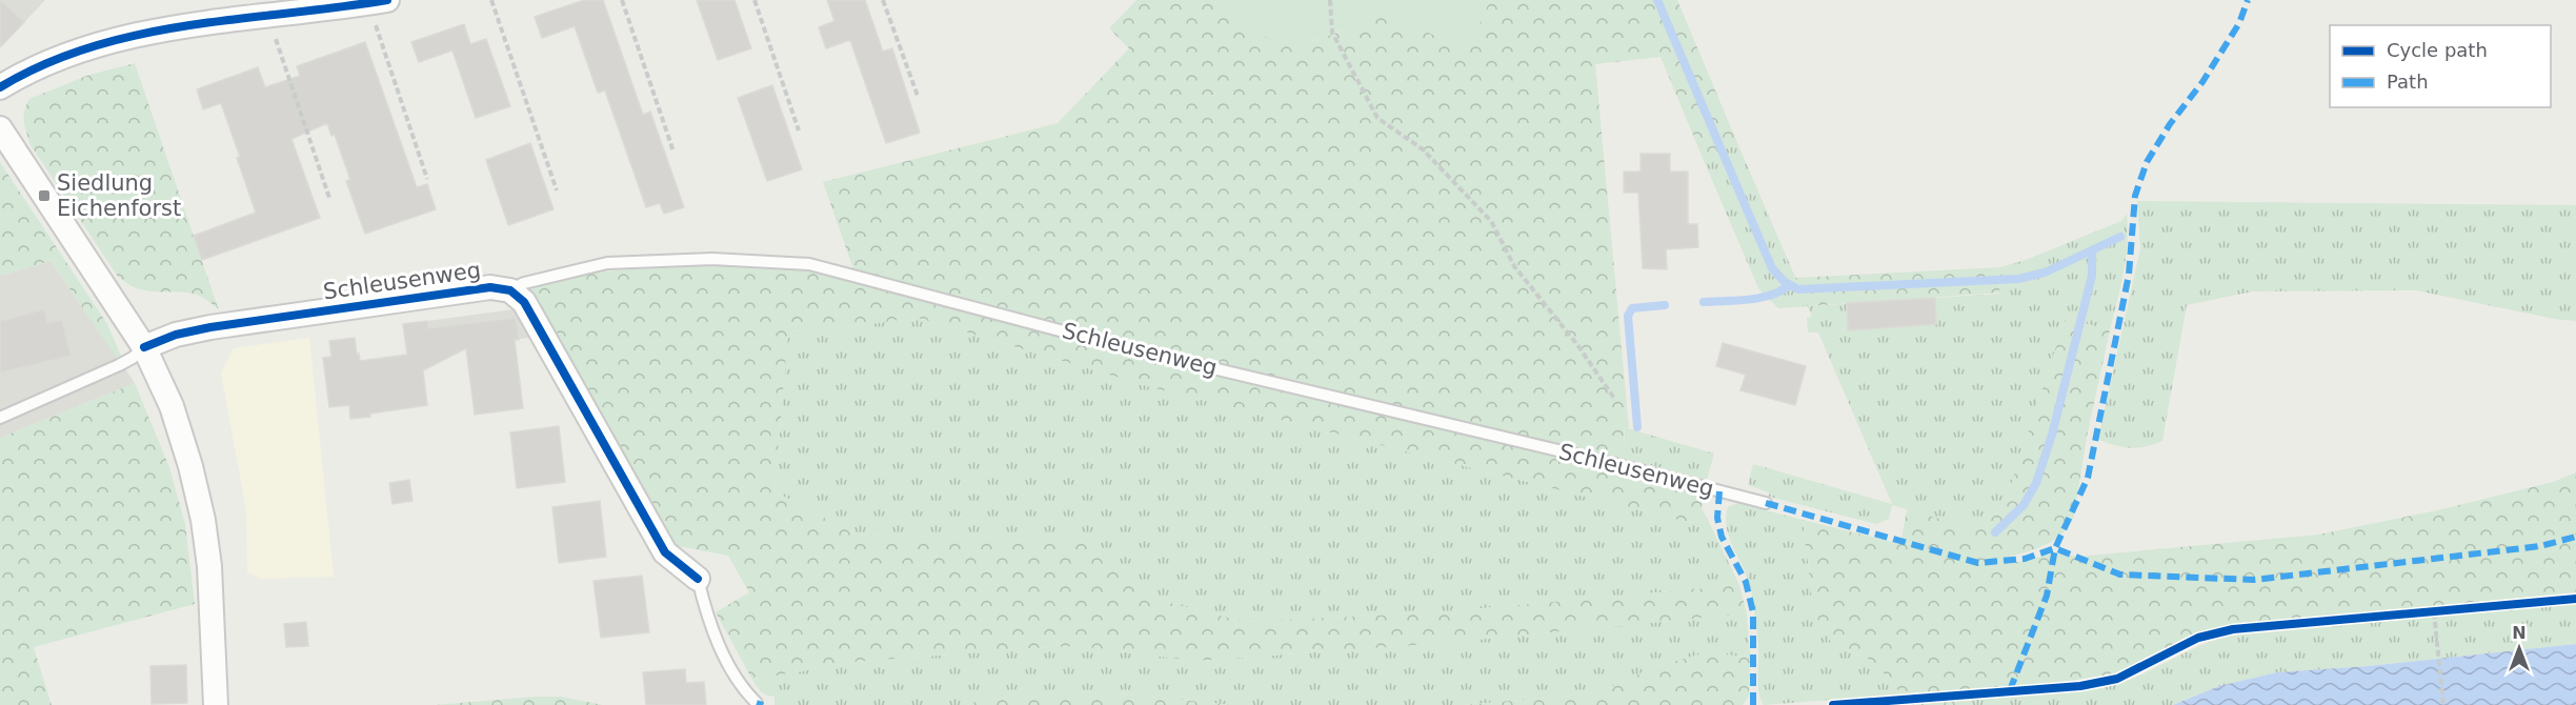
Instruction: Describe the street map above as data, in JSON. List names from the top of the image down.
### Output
{
  "streets": {
    "street": ["Schleusenweg"]
  },
  "places": {
    "transit": ["Siedlung Eichenforst"]
  },
  "legend": ["Cycle path", "Path"],
  "north": "top"
}
